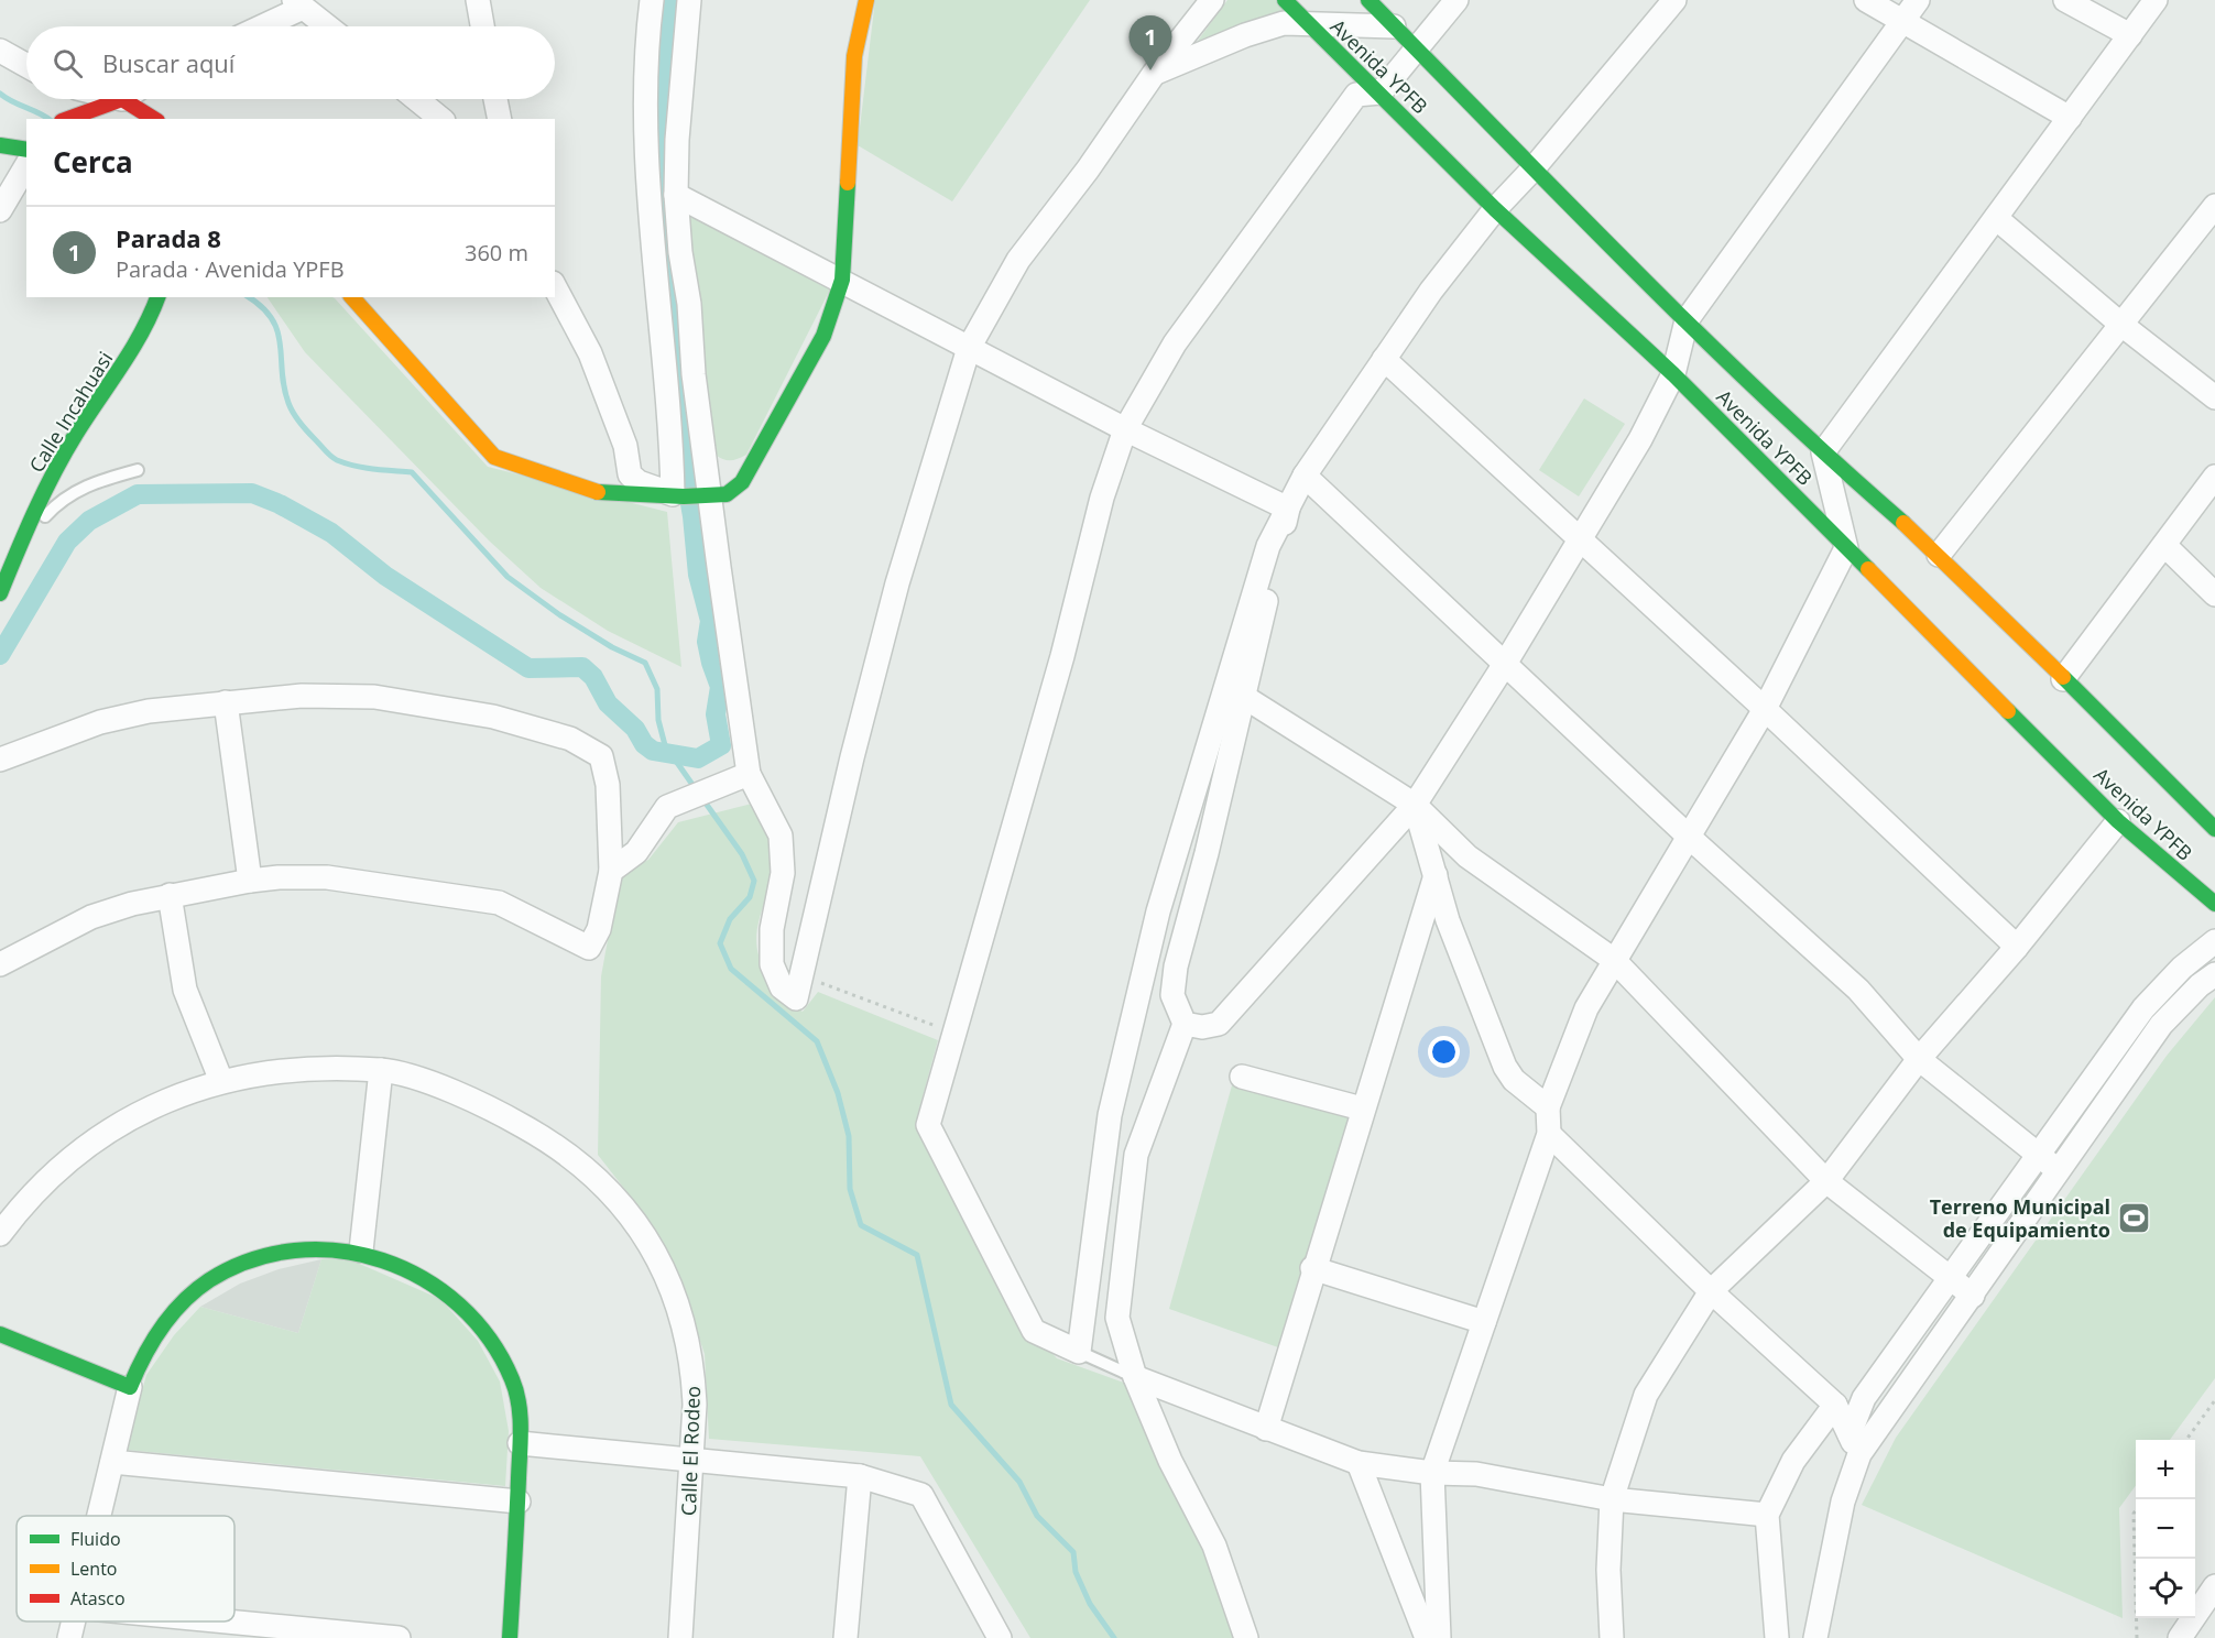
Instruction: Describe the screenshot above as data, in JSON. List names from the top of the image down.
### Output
{
  "streets": {
    "street": ["Avenida YPFB", "Calle Incahuasi", "Calle El Rodeo"]
  },
  "places": {
    "sports": ["Terreno Municipal de Equipamiento"]
  },
  "legend": ["Fluido", "Lento", "Atasco"],
  "page": {
    "pins": "1",
    "search": "Buscar aquí",
    "heading": "Cerca",
    "list": [
      {
        "mark": "1",
        "name": "Parada 8",
        "note": "Parada · Avenida YPFB",
        "value": "360 m"
      }
    ],
    "map_buttons": ["+", "−"]
  }
}
